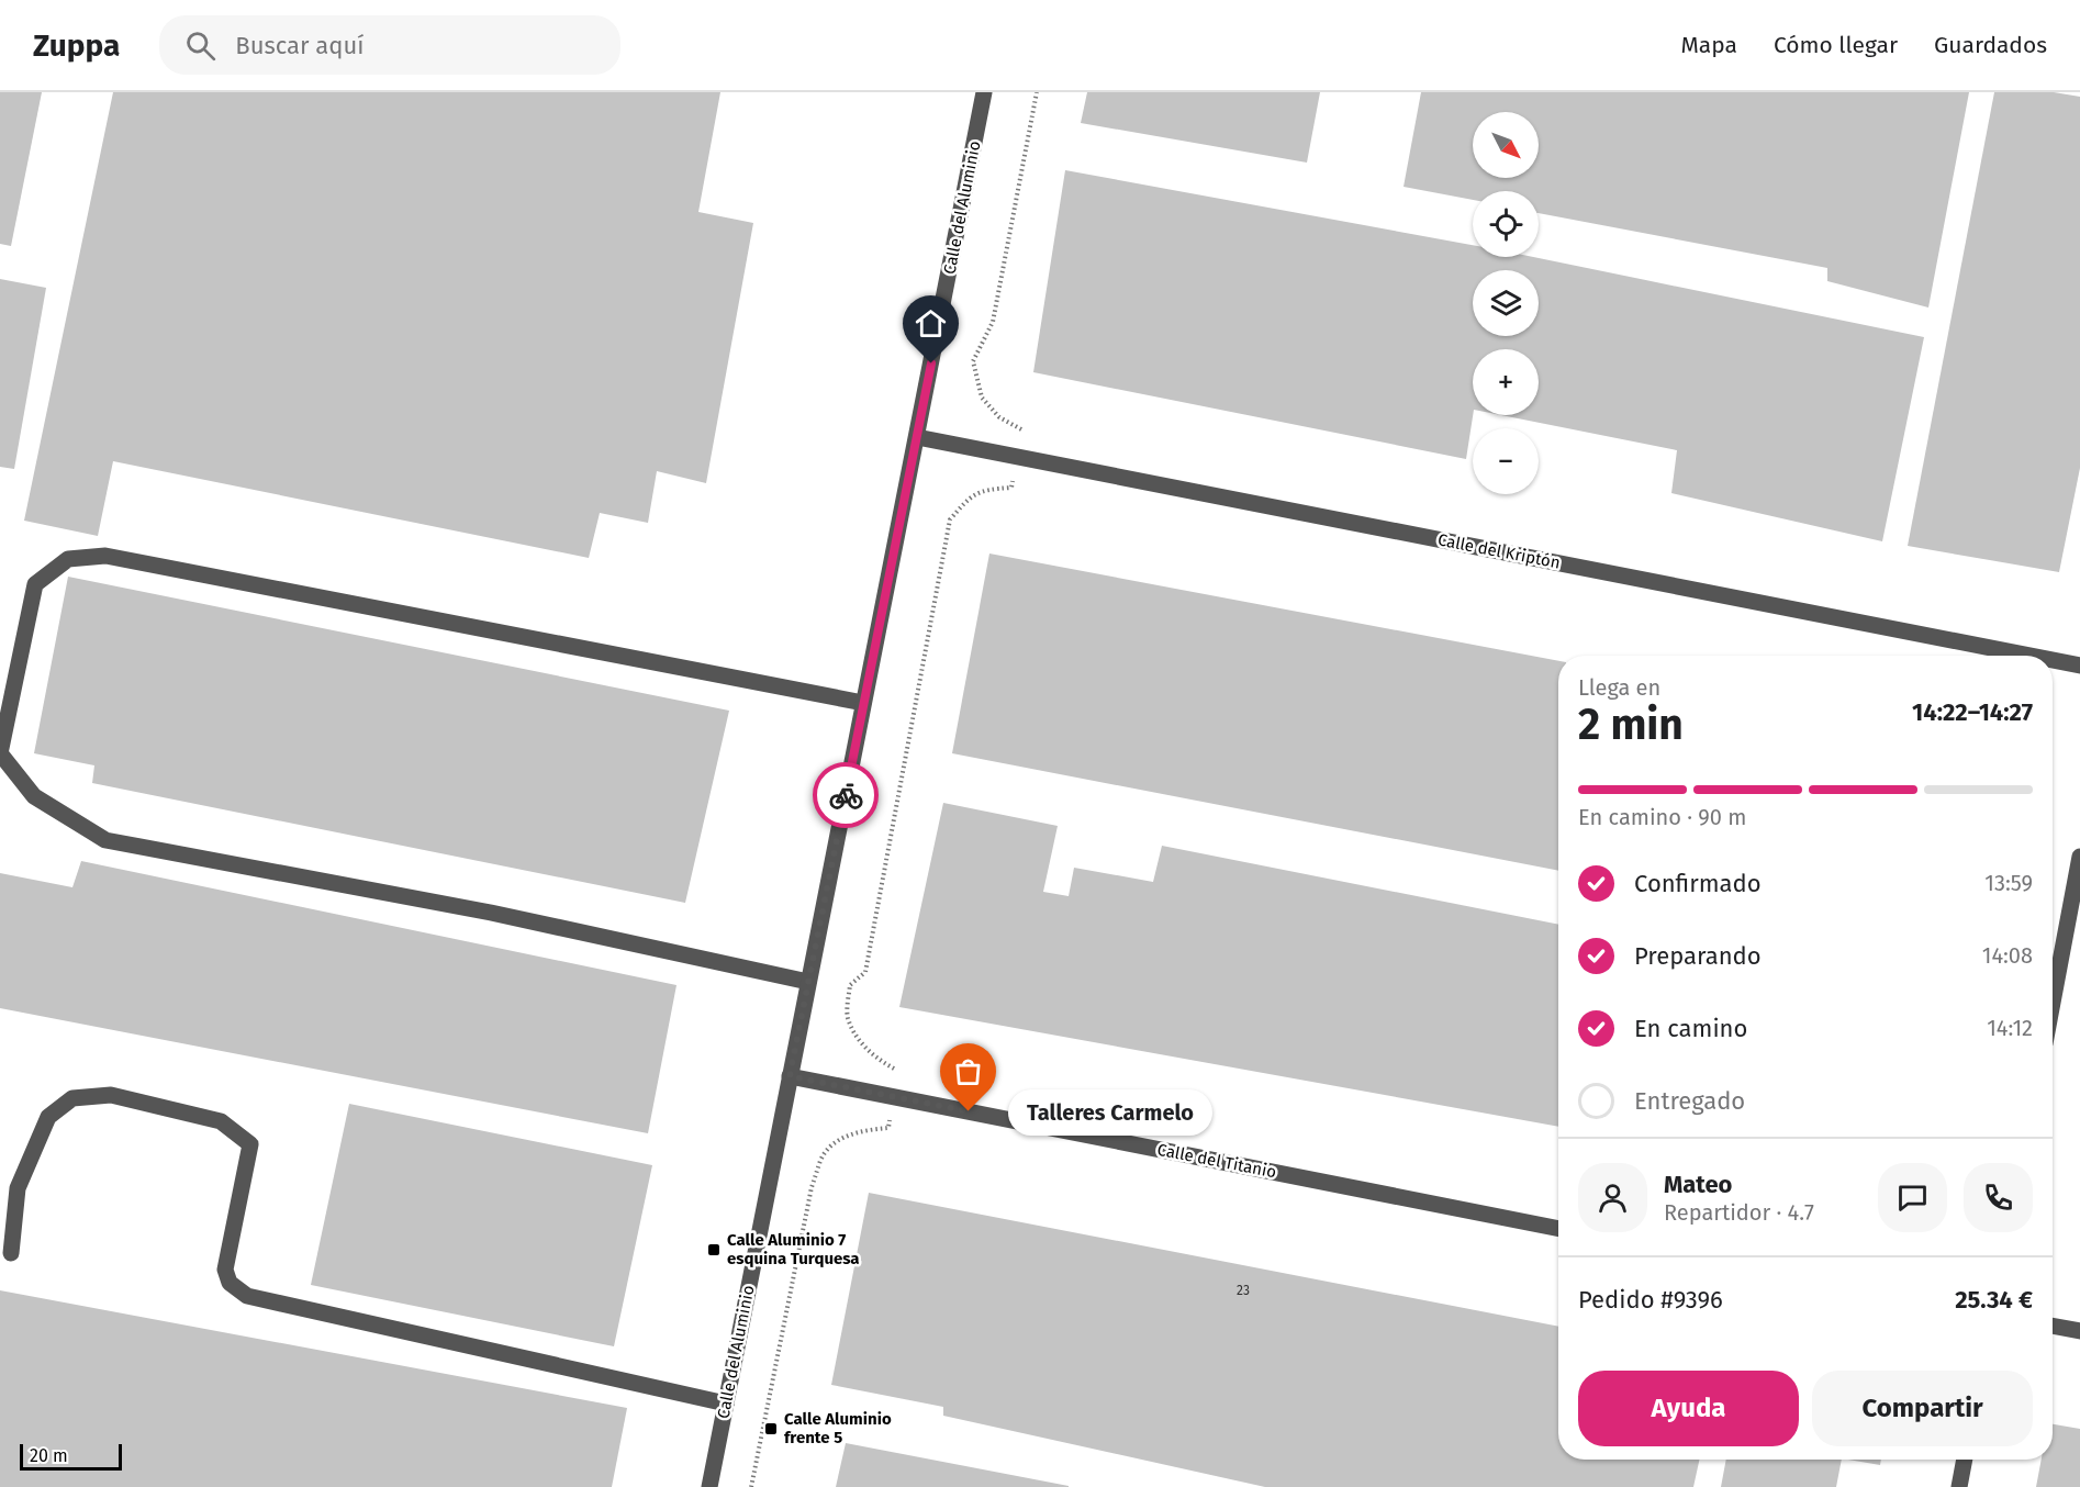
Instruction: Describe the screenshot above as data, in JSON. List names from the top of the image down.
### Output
{
  "streets": {
    "street": ["Calle del Aluminio", "Calle del Kriptón", "Calle del Titanio"]
  },
  "crossings": [
    ["Calle del Aluminio", "Calle del Kriptón"],
    ["Calle del Aluminio", "Calle del Titanio"]
  ],
  "places": {
    "other": ["Talleres Carmelo"],
    "transit": ["Calle Aluminio 7 esquina Turquesa", "Calle Aluminio frente 5"]
  },
  "house_numbers": ["23"],
  "scale_bar": "20 m",
  "north": "bottom right",
  "page": {
    "header": "Zuppa",
    "search": "Buscar aquí",
    "nav": ["Mapa", "Cómo llegar", "Guardados"],
    "map_buttons": ["+", "−"],
    "heading": ["2 min", "Llega en", "14:22–14:27"],
    "panel": [
      "Mateo",
      "Repartidor · 4.7",
      "Pedido #9396",
      "25.34 €"
    ],
    "bar": "En camino · 90 m",
    "list": [
      ["Confirmado", "13:59"],
      ["Preparando", "14:08"],
      ["En camino", "14:12"],
      "Entregado"
    ],
    "bubble": "Talleres Carmelo",
    "buttons": ["Ayuda", "Compartir"],
    "scale": "20 m"
  }
}
